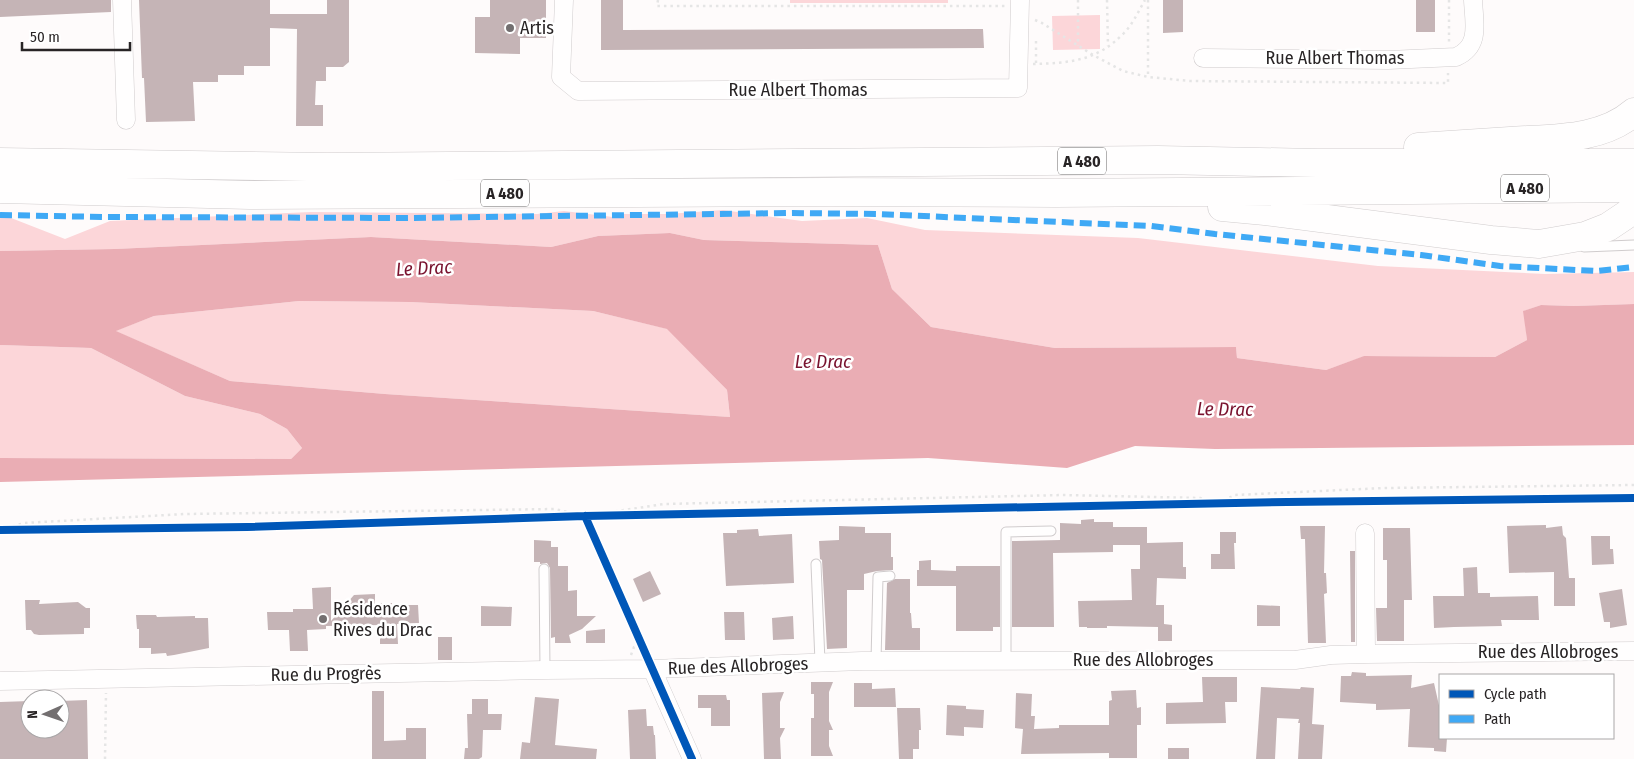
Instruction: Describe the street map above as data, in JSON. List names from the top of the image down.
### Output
{
  "streets": {
    "highway": ["A 480"],
    "street": ["Rue Albert Thomas", "Rue des Allobroges", "Rue du Progrès"]
  },
  "crossings": [
    ["Rue des Allobroges", "Rue du Progrès"]
  ],
  "water": ["Le Drac"],
  "places": ["Artis", "Résidence Rives du Drac"],
  "legend": ["Cycle path", "Path"],
  "scale_bar": "50 m",
  "north": "left"
}
